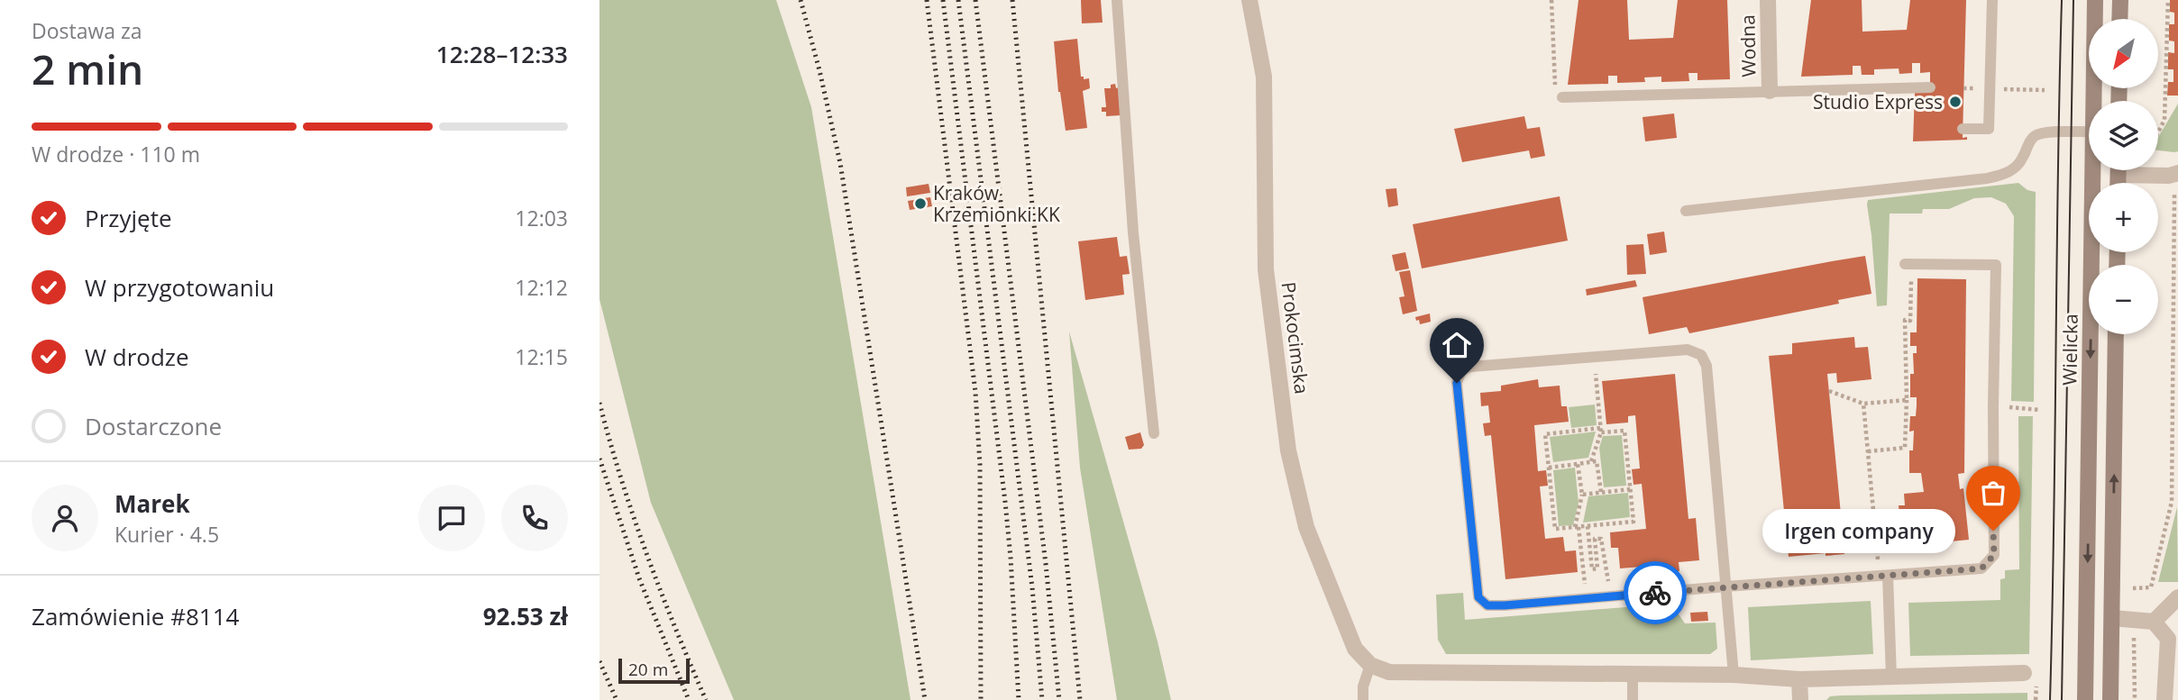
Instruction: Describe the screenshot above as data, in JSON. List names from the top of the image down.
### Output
{
  "streets": {
    "main road": ["Wielicka"],
    "street": ["Wodna", "Prokocimska"]
  },
  "places": ["Studio Express", "Kraków Krzemionki KK", "Irgen company"],
  "scale_bar": "20 m",
  "north": "bottom left",
  "page": {
    "heading": ["2 min", "Dostawa za", "12:28–12:33"],
    "panel": [
      "Marek",
      "Kurier · 4.5",
      "Zamówienie #8114",
      "92.53 zł"
    ],
    "map_buttons": ["+", "−"],
    "bar": "W drodze · 110 m",
    "list": [
      ["Przyjęte", "12:03"],
      ["W przygotowaniu", "12:12"],
      ["W drodze", "12:15"],
      "Dostarczone"
    ],
    "bubble": "Irgen company",
    "scale": "20 m"
  }
}
